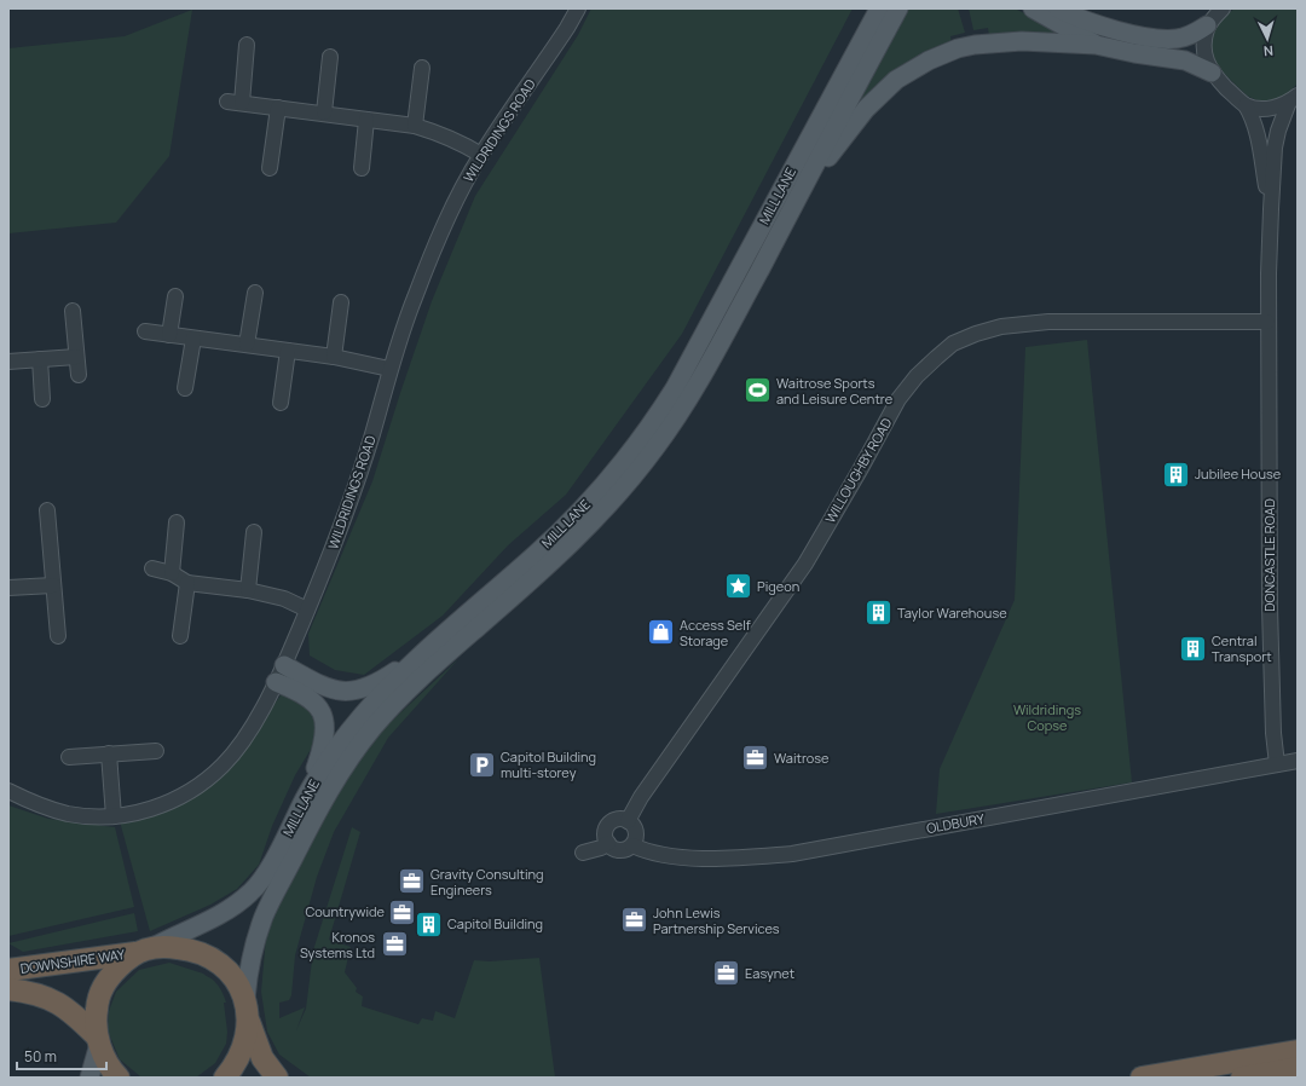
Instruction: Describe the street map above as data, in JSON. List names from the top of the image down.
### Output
{
  "streets": {
    "highway": ["DOWNSHIRE WAY"],
    "main road": ["MILL LANE"],
    "street": [
      "WILDRIDINGS ROAD",
      "WILLOUGHBY ROAD",
      "DONCASTLE ROAD",
      "OLDBURY"
    ]
  },
  "crossings": [
    ["MILL LANE", "DOWNSHIRE WAY"],
    ["WILLOUGHBY ROAD", "DONCASTLE ROAD"],
    ["WILLOUGHBY ROAD", "OLDBURY"],
    ["DONCASTLE ROAD", "OLDBURY"]
  ],
  "parks": ["Wildridings Copse"],
  "places": {
    "sports": ["Waitrose Sports and Leisure Centre"],
    "building": [
      "Jubilee House",
      "Taylor Warehouse",
      "Central Transport",
      "Capitol Building"
    ],
    "place": ["Pigeon"],
    "shop": ["Access Self Storage"],
    "office": [
      "Waitrose",
      "Gravity Consulting Engineers",
      "Countrywide",
      "John Lewis Partnership Services",
      "Kronos Systems Ltd",
      "Easynet"
    ],
    "parking": ["Capitol Building multi-storey"]
  },
  "scale_bar": "50 m",
  "north": "bottom"
}
